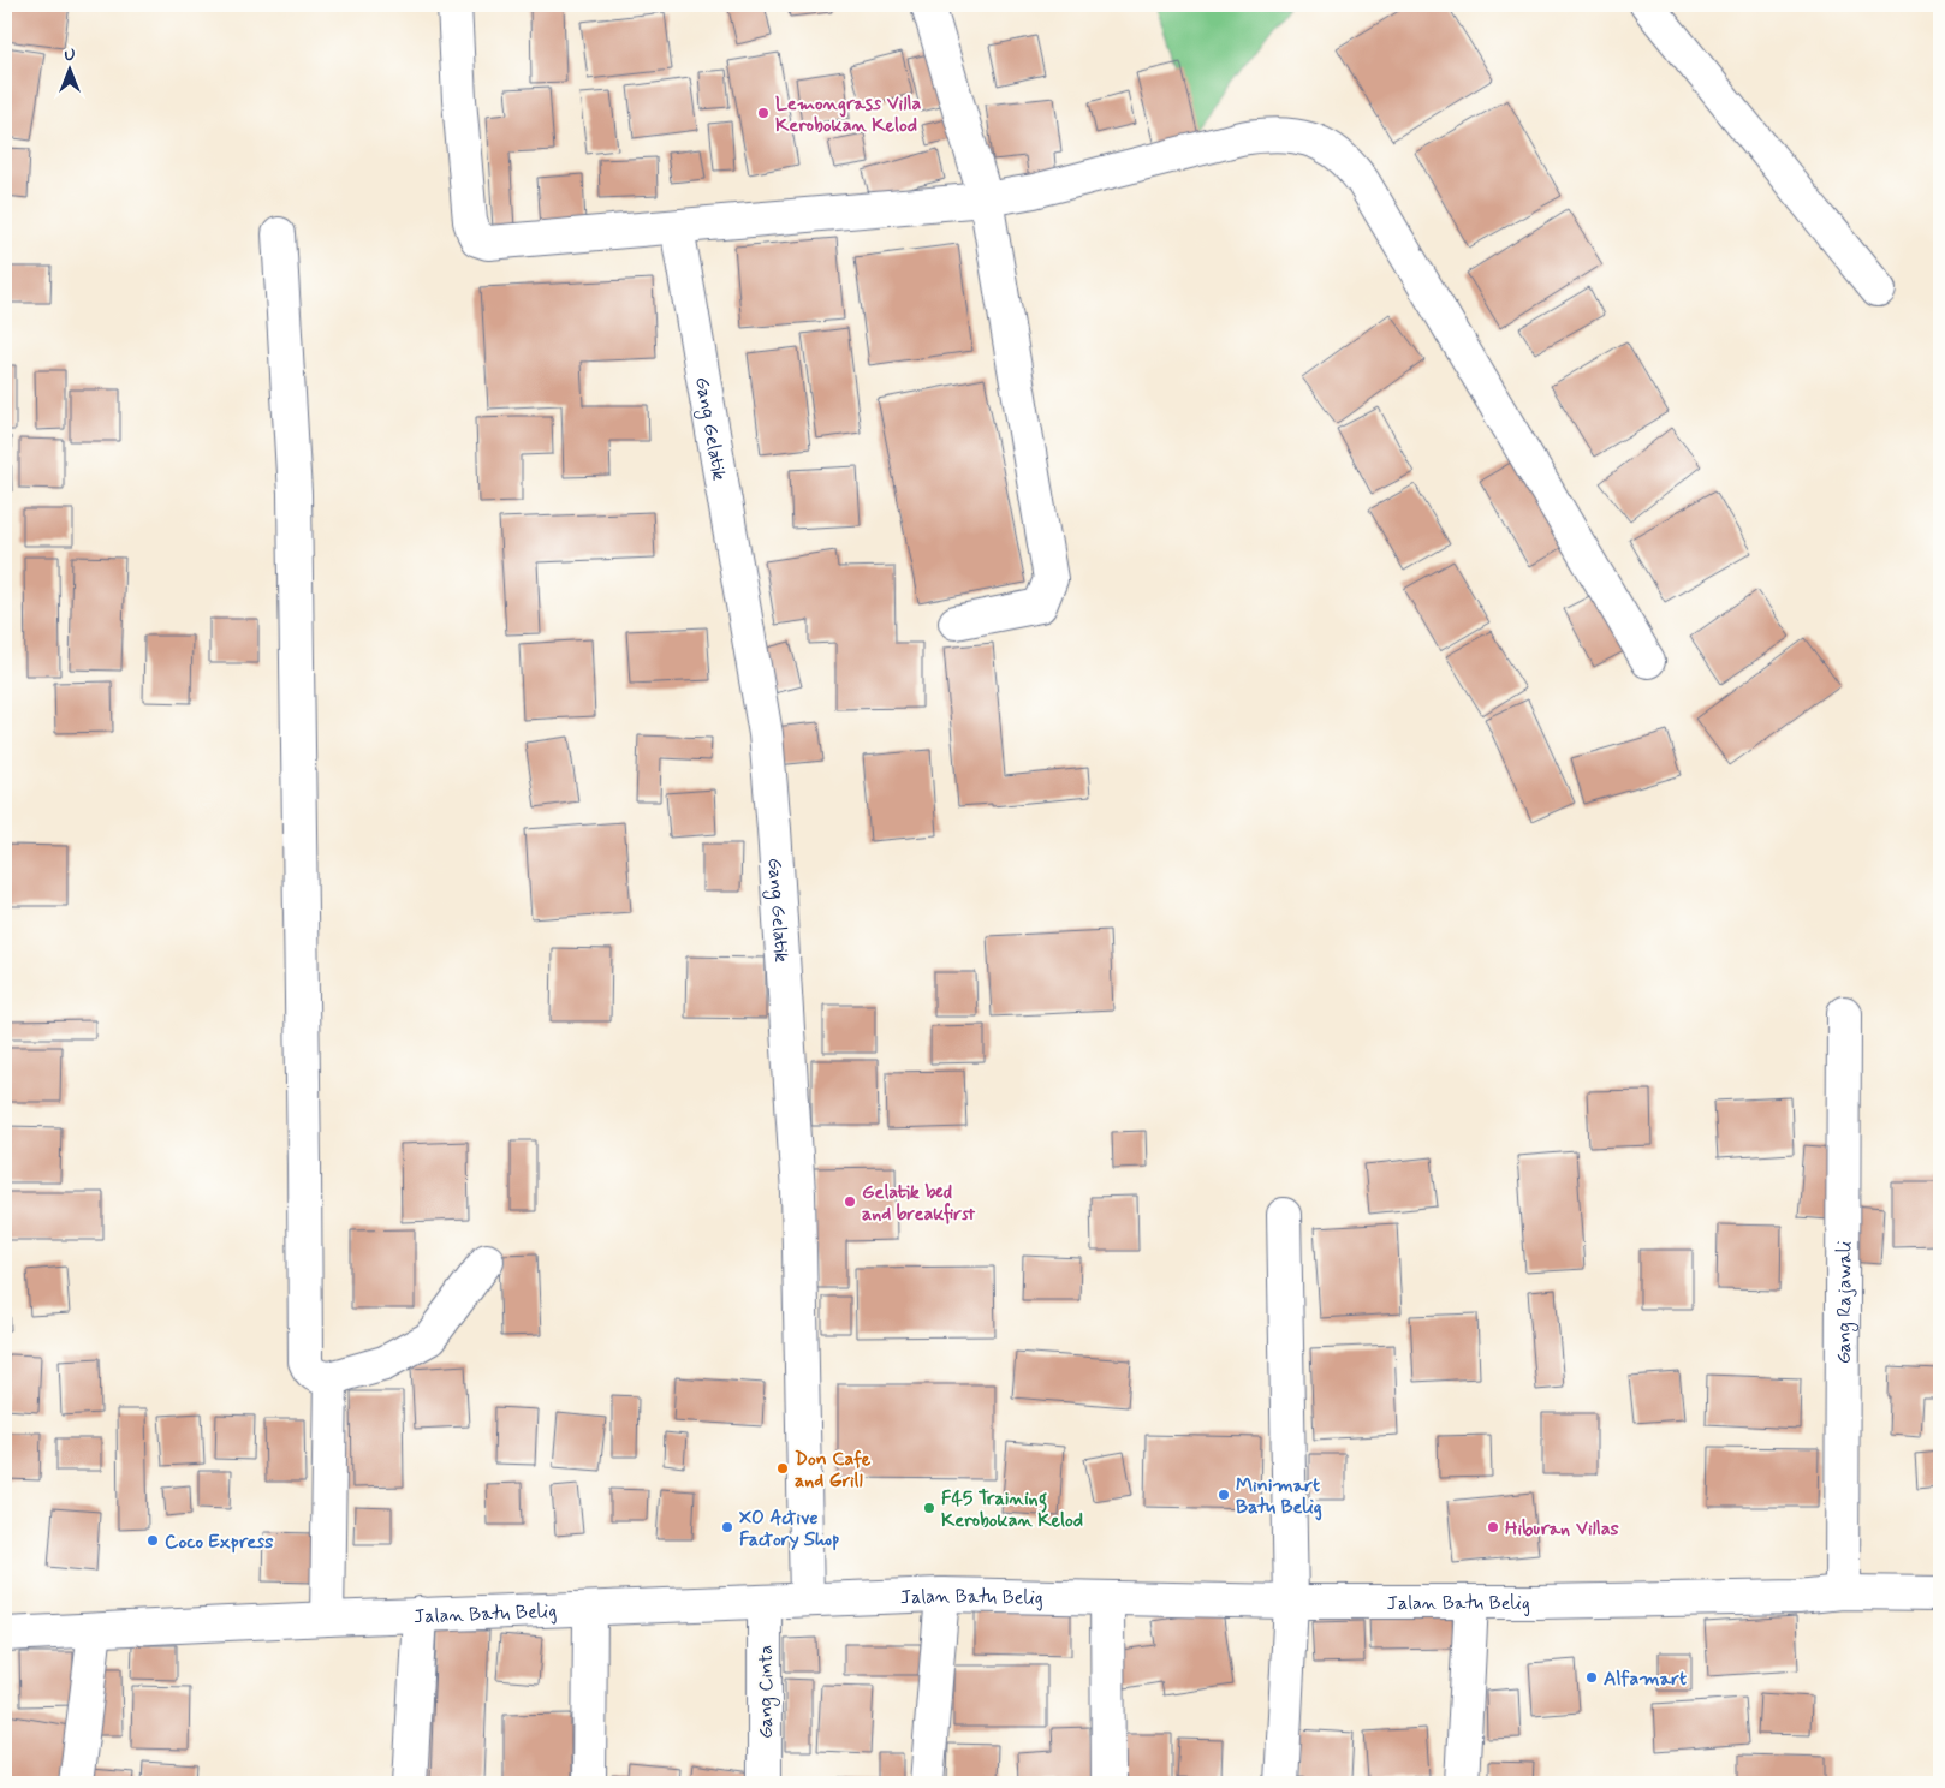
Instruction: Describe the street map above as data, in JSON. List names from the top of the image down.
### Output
{
  "streets": {
    "street": [
      "Gang Gelatik",
      "Gang Rajawali",
      "Jalan Batu Belig",
      "Gang Cinta"
    ]
  },
  "crossings": [
    ["Gang Gelatik", "Jalan Batu Belig"],
    ["Gang Rajawali", "Jalan Batu Belig"],
    ["Jalan Batu Belig", "Gang Cinta"]
  ],
  "places": [
    "Lemongrass Villa Kerobokan Kelod",
    "Gelatik bed and breakfirst",
    "Don Cafe and Grill",
    "Minimart Batu Belig",
    "F45 Training Kerobokan Kelod",
    "XO Active Factory Shop",
    "Hiburan Villas",
    "Coco Express",
    "Alfamart"
  ],
  "north": "top"
}
